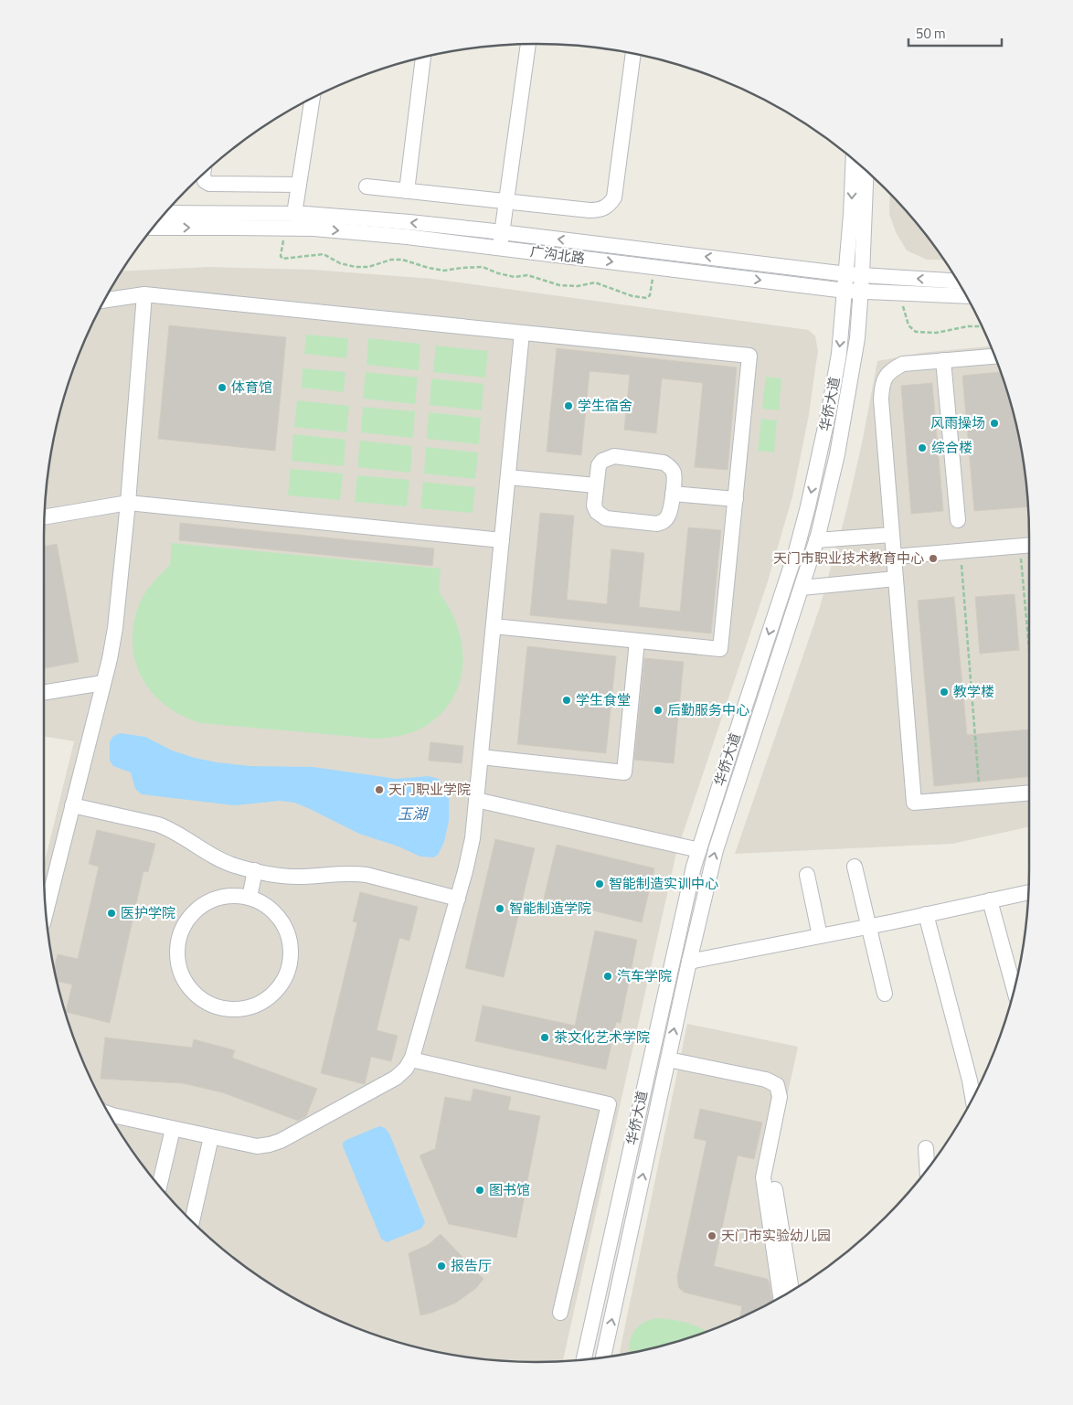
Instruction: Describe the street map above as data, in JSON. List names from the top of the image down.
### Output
{
  "streets": {
    "street": ["广沟北路", "华侨大道"]
  },
  "crossings": [
    ["广沟北路", "华侨大道"]
  ],
  "water": ["玉湖"],
  "places": [
    "体育馆",
    "学生宿舍",
    "风雨操场",
    "综合楼",
    "天门市职业技术教育中心",
    "教学楼",
    "学生食堂",
    "后勤服务中心",
    "天门职业学院",
    "智能制造实训中心",
    "智能制造学院",
    "医护学院",
    "汽车学院",
    "茶文化艺术学院",
    "图书馆",
    "天门市实验幼儿园",
    "报告厅"
  ],
  "scale_bar": "50 m"
}
